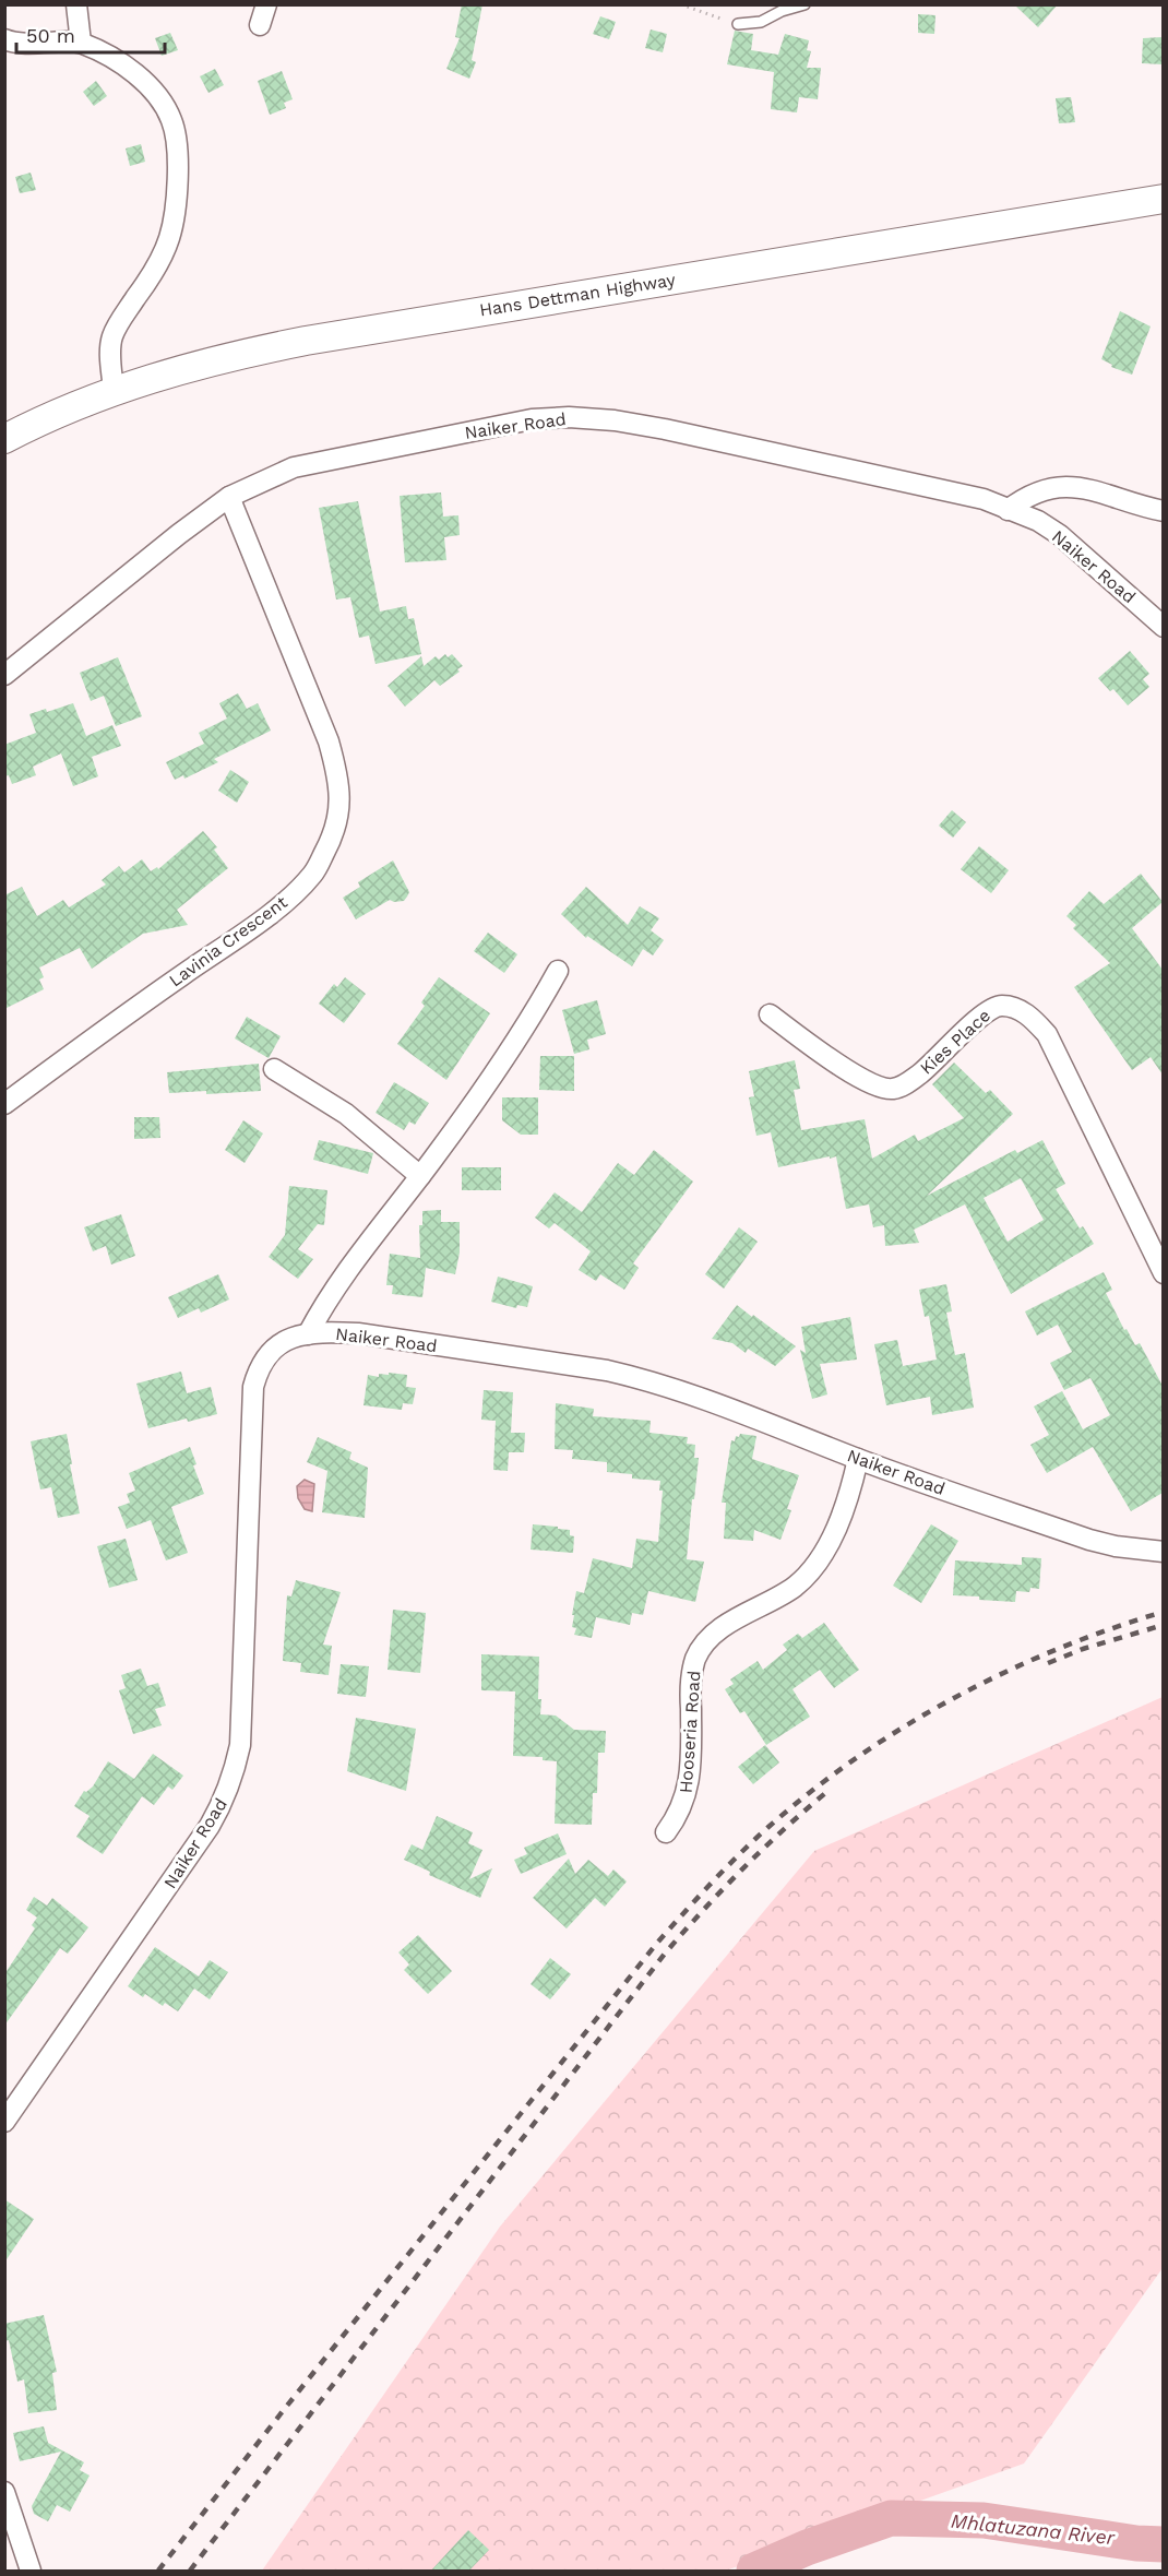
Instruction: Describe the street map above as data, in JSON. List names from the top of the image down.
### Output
{
  "streets": {
    "street": [
      "Hans Dettman Highway",
      "Naiker Road",
      "Lavinia Crescent",
      "Kies Place",
      "Hooseria Road"
    ]
  },
  "crossings": [
    ["Naiker Road", "Lavinia Crescent"],
    ["Naiker Road", "Hooseria Road"]
  ],
  "water": ["Mhlatuzana River"],
  "scale_bar": "50 m"
}
